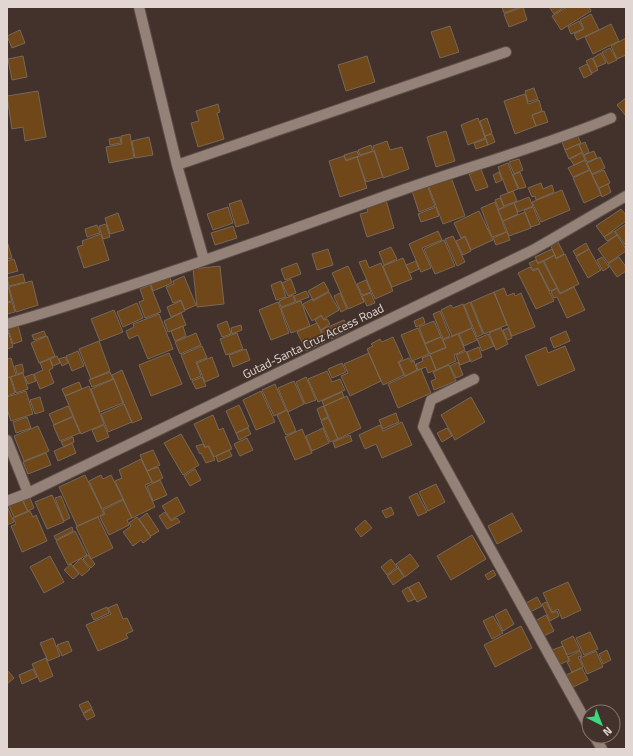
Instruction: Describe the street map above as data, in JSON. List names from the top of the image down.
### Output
{
  "streets": {
    "street": ["Gutad-Santa Cruz Access Road"]
  },
  "north": "bottom right"
}
